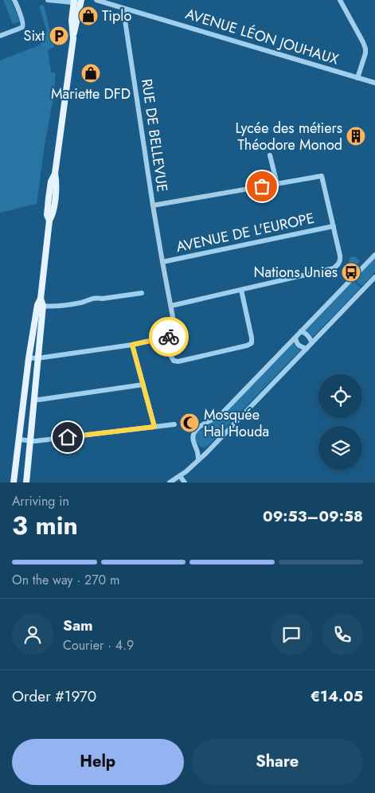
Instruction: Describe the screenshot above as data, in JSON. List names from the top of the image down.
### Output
{
  "streets": {
    "street": ["AVENUE LÉON JOUHAUX", "RUE DE BELLEVUE", "AVENUE DE L'EUROPE"]
  },
  "crossings": [
    ["AVENUE LÉON JOUHAUX", "RUE DE BELLEVUE"],
    ["RUE DE BELLEVUE", "AVENUE DE L'EUROPE"]
  ],
  "places": {
    "shop": ["Tiplo", "Mariette DFD"],
    "parking": ["Sixt"],
    "building": ["Lycée des métiers Théodore Monod"],
    "bus stop": ["Nations Unies"],
    "mosque": ["Mosquée Hal Houda"]
  },
  "page": {
    "heading": ["3 min", "Arriving in", "09:53–09:58"],
    "panel": [
      "Sam",
      "Courier · 4.9",
      "Order #1970",
      "€14.05"
    ],
    "bar": "On the way · 270 m",
    "buttons": ["Help", "Share"]
  }
}
